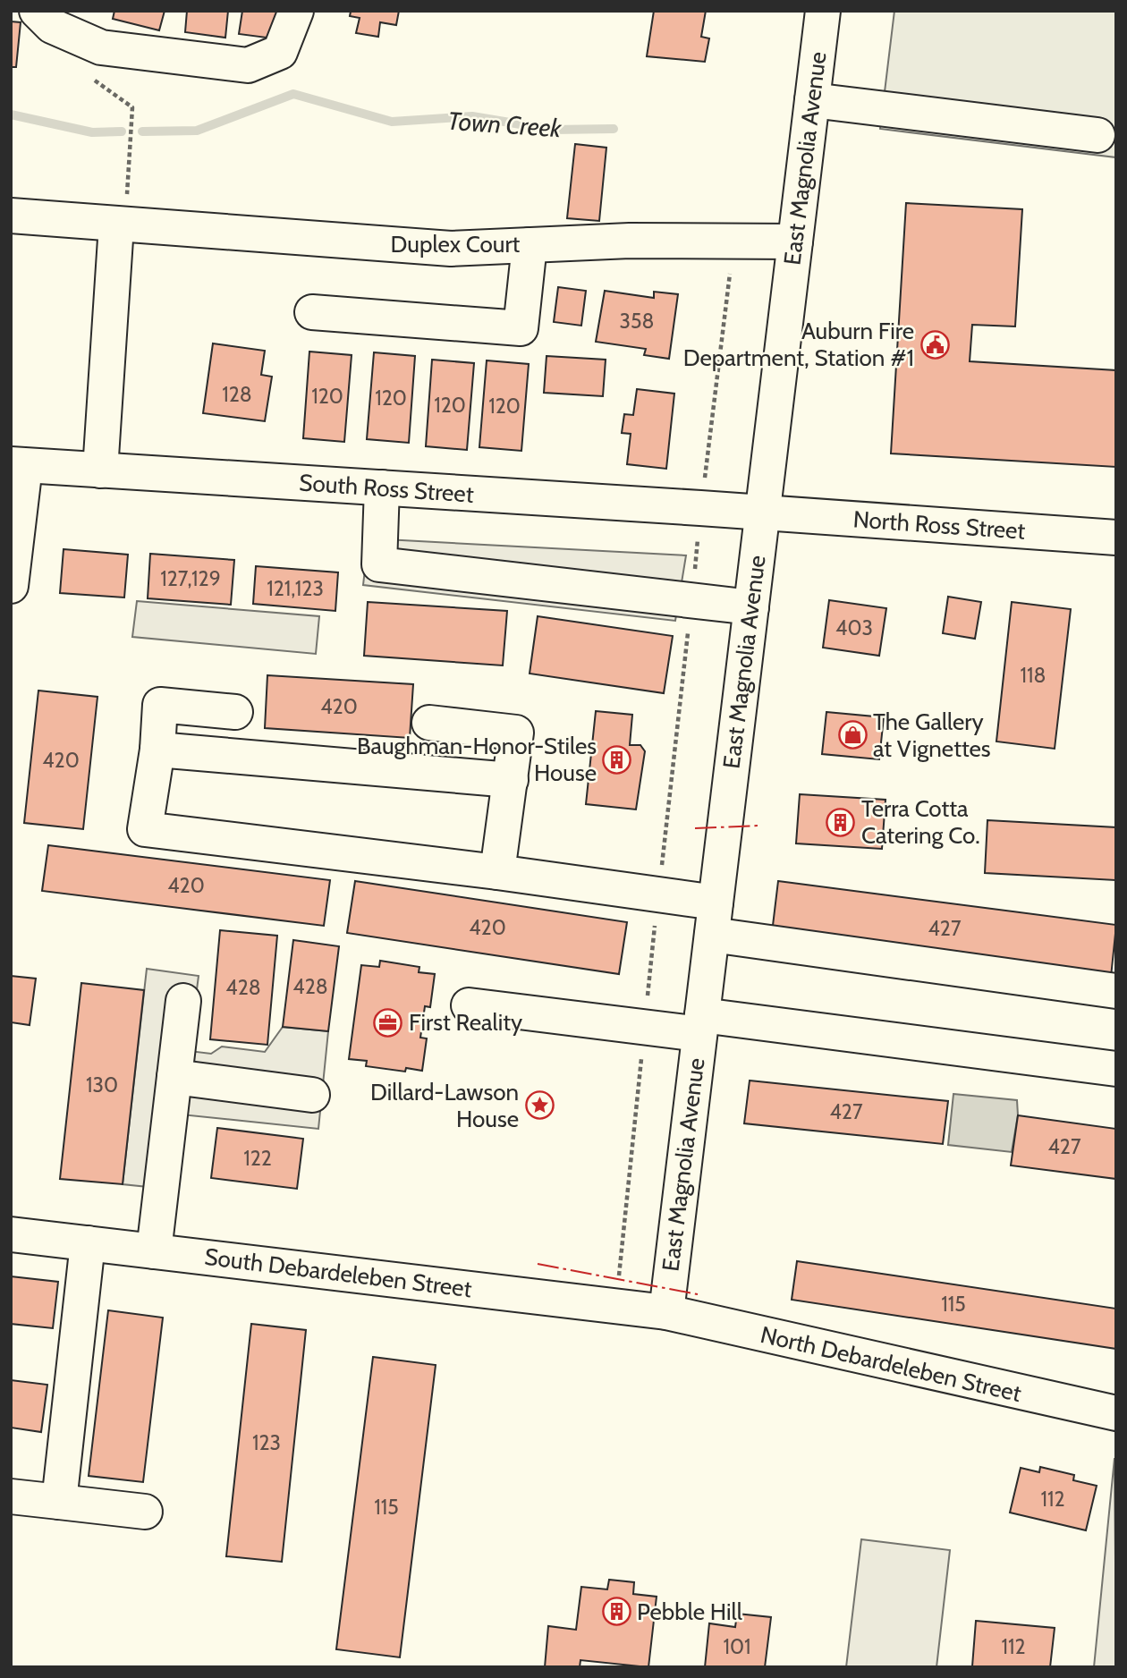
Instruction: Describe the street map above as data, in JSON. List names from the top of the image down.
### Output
{
  "streets": {
    "street": [
      "East Magnolia Avenue",
      "Duplex Court",
      "South Ross Street",
      "North Ross Street",
      "South Debardeleben Street",
      "North Debardeleben Street"
    ]
  },
  "crossings": [
    ["East Magnolia Avenue", "Duplex Court"],
    ["East Magnolia Avenue", "South Ross Street"],
    ["East Magnolia Avenue", "North Ross Street"],
    ["East Magnolia Avenue", "South Debardeleben Street"],
    ["East Magnolia Avenue", "North Debardeleben Street"],
    ["South Ross Street", "North Ross Street"],
    ["South Debardeleben Street", "North Debardeleben Street"]
  ],
  "water": ["Town Creek"],
  "places": {
    "public building": ["Auburn Fire Department, Station #1"],
    "shop": ["The Gallery at Vignettes"],
    "building": ["Baughman-Honor-Stiles House", "Terra Cotta Catering Co.", "Pebble Hill"],
    "office": ["First Reality"],
    "place": ["Dillard-Lawson House"]
  },
  "house_numbers": [
    "358",
    "128",
    "120",
    "120",
    "120",
    "120",
    "127,129",
    "121,123",
    "403",
    "118",
    "420",
    "420",
    "420",
    "420",
    "427",
    "428",
    "428",
    "130",
    "427",
    "427",
    "122",
    "115",
    "123",
    "112",
    "115",
    "101",
    "112"
  ]
}
